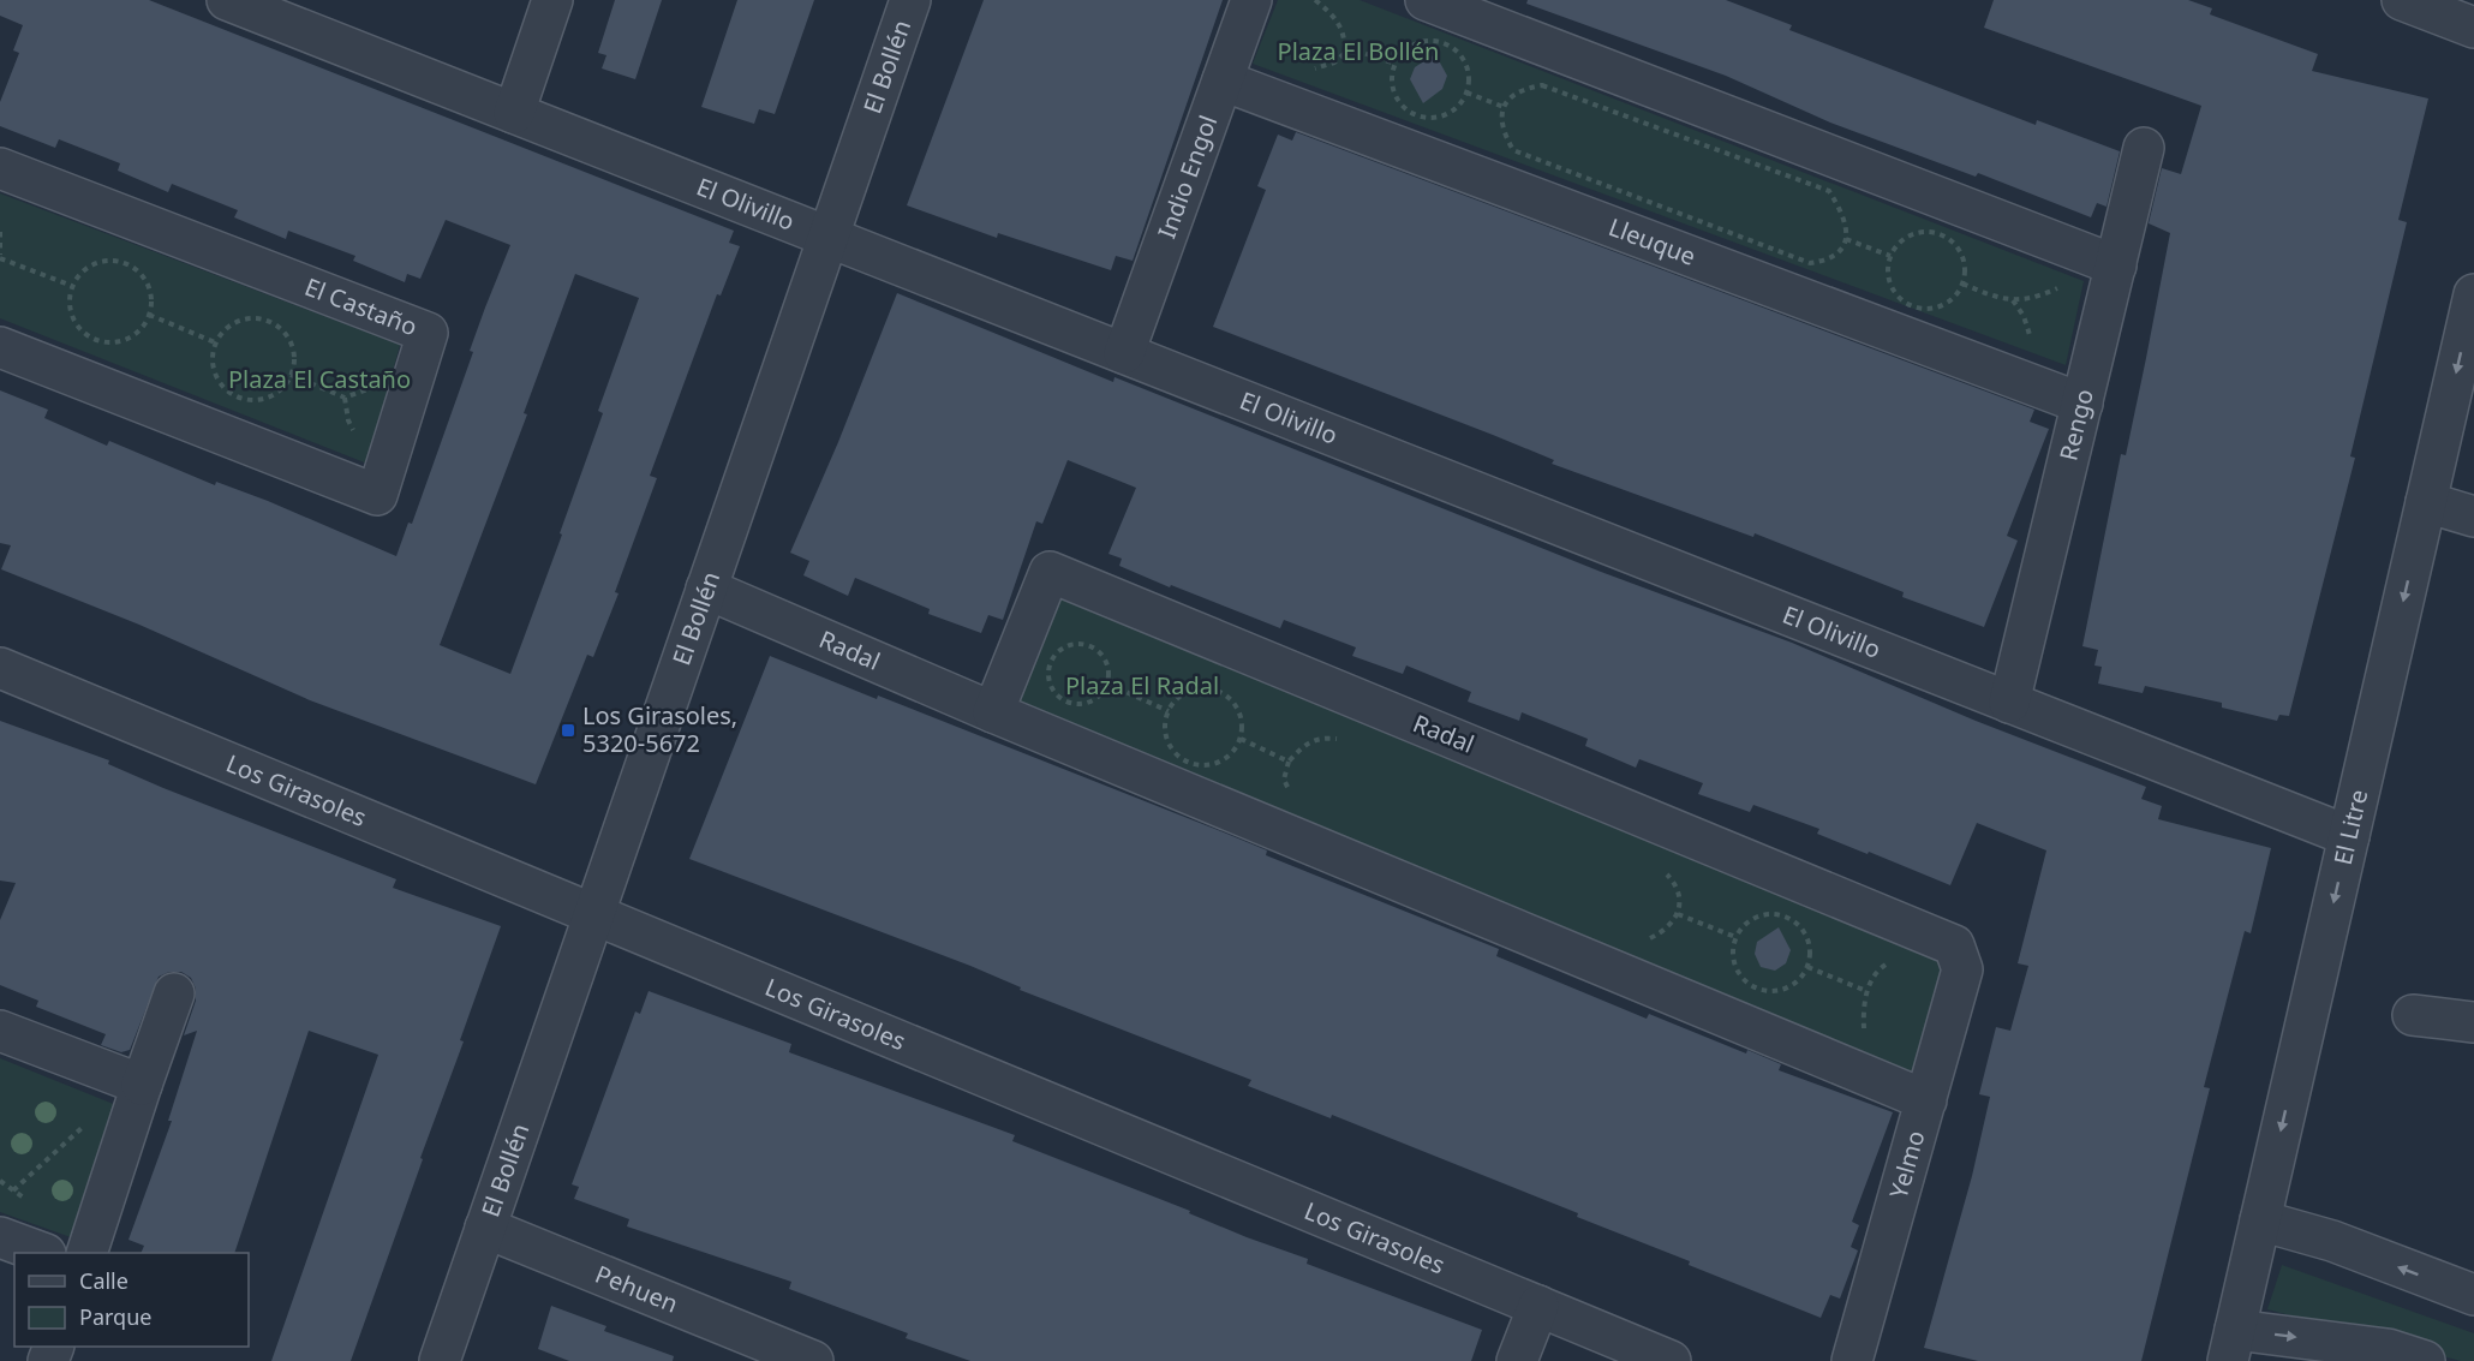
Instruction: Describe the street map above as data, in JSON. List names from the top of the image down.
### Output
{
  "streets": {
    "street": [
      "El Bollén",
      "Indio Engol",
      "El Olivillo",
      "Lleuque",
      "El Castaño",
      "Rengo",
      "Radal",
      "Los Girasoles",
      "El Litre",
      "Yelmo",
      "Pehuen"
    ]
  },
  "crossings": [
    ["El Bollén", "El Olivillo"],
    ["El Bollén", "Radal"],
    ["El Bollén", "Los Girasoles"],
    ["El Bollén", "Pehuen"],
    ["Indio Engol", "El Olivillo"],
    ["Indio Engol", "Lleuque"],
    ["El Olivillo", "Rengo"],
    ["El Olivillo", "El Litre"],
    ["Lleuque", "Rengo"],
    ["Radal", "Yelmo"]
  ],
  "one_way": ["El Litre"],
  "parks": ["Plaza El Bollén", "Plaza El Castaño", "Plaza El Radal"],
  "places": {
    "transit": ["Los Girasoles, 5320-5672"]
  },
  "legend": ["Calle", "Parque"]
}
